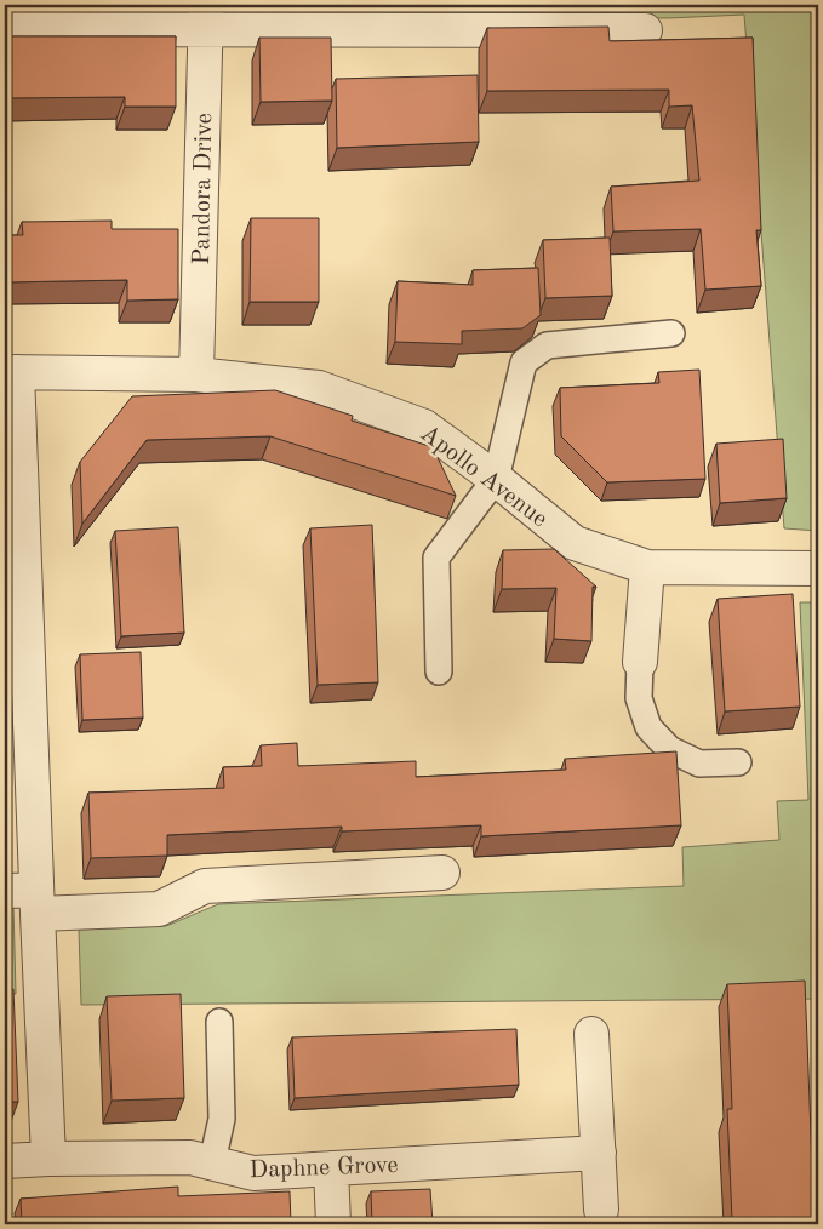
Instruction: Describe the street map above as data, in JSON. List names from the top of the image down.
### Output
{
  "streets": {
    "street": ["Pandora Drive", "Apollo Avenue", "Daphne Grove"]
  },
  "crossings": [
    ["Pandora Drive", "Apollo Avenue"]
  ]
}
